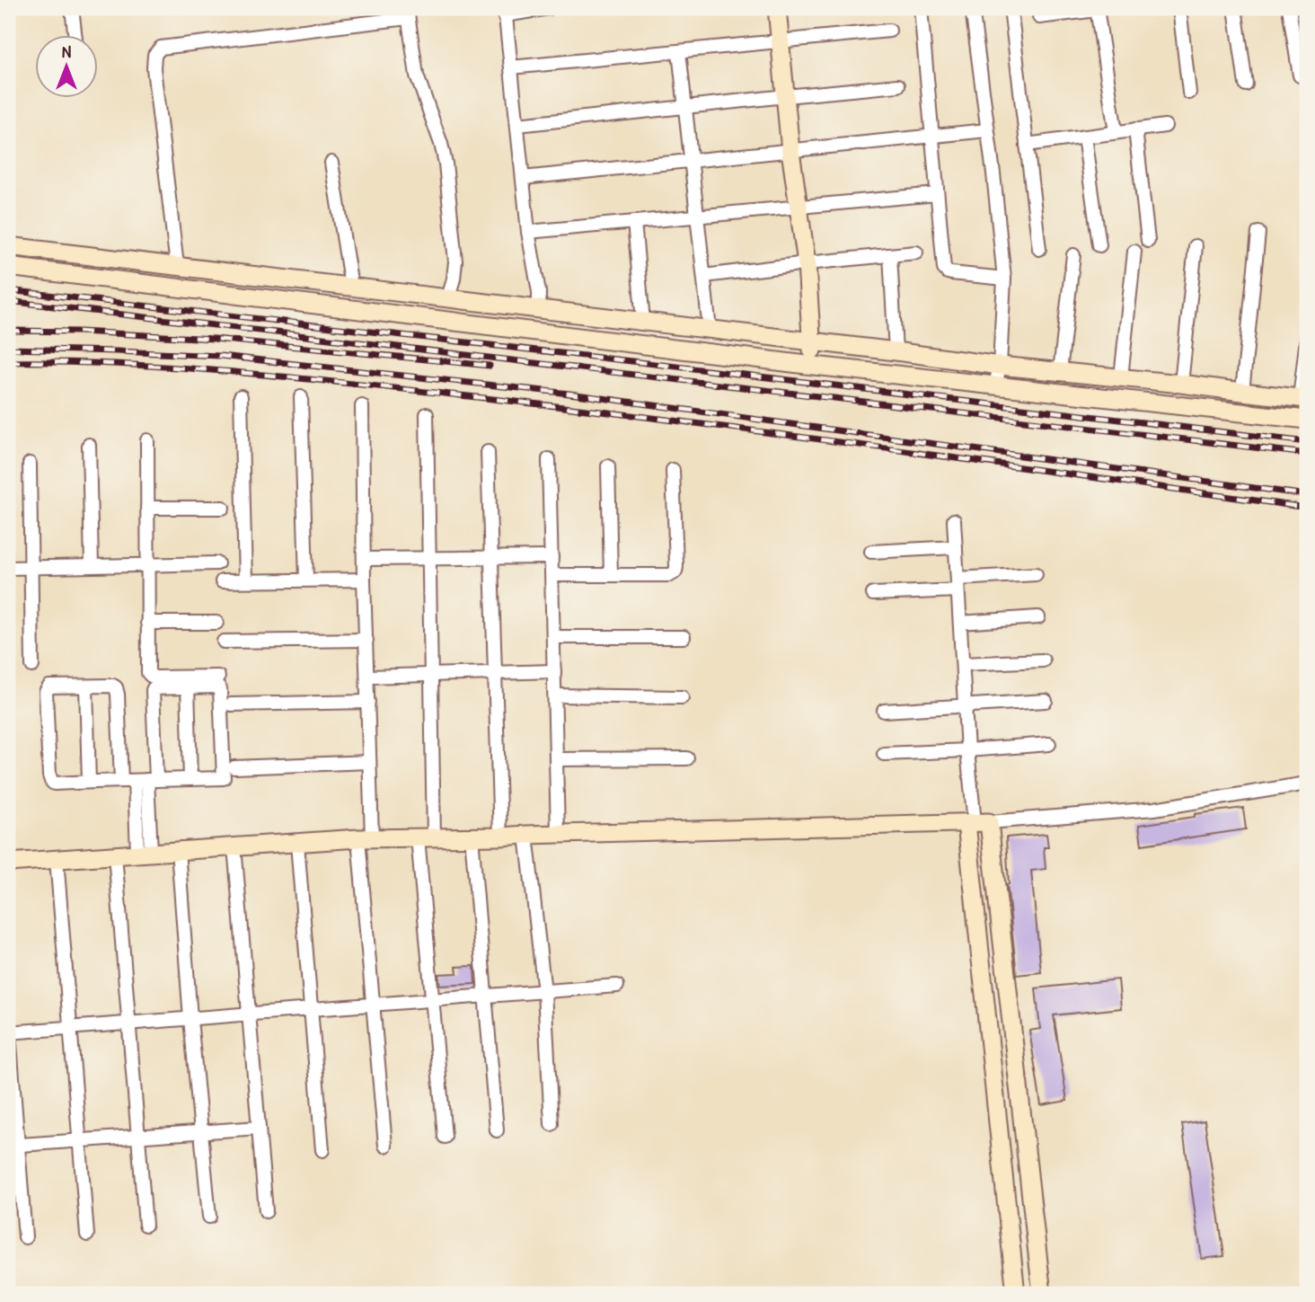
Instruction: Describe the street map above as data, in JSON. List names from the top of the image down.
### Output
{
  "north": "top"
}
